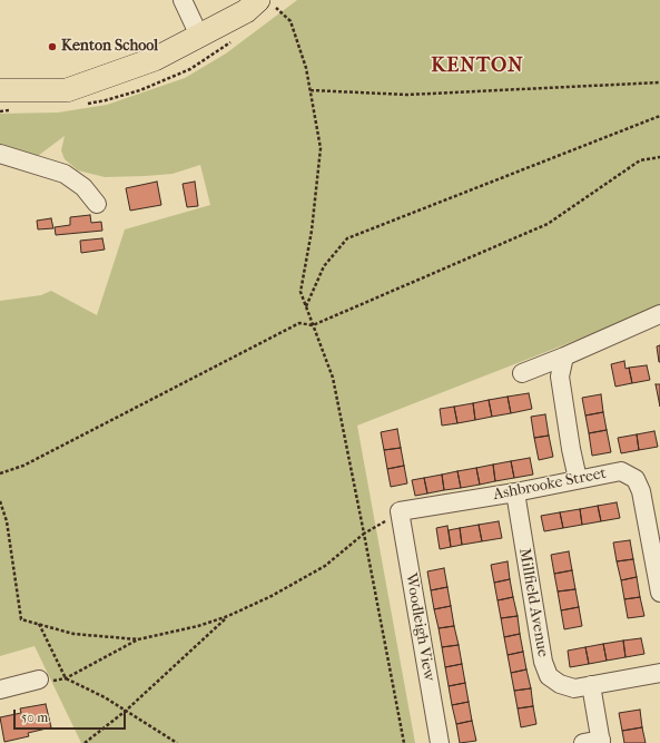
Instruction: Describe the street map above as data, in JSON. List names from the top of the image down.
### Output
{
  "streets": {
    "street": ["Ashbrooke Street", "Millfield Avenue", "Woodleigh View"]
  },
  "crossings": [
    ["Ashbrooke Street", "Millfield Avenue"],
    ["Ashbrooke Street", "Woodleigh View"]
  ],
  "districts": ["KENTON"],
  "places": ["Kenton School"],
  "scale_bar": "50 m"
}
